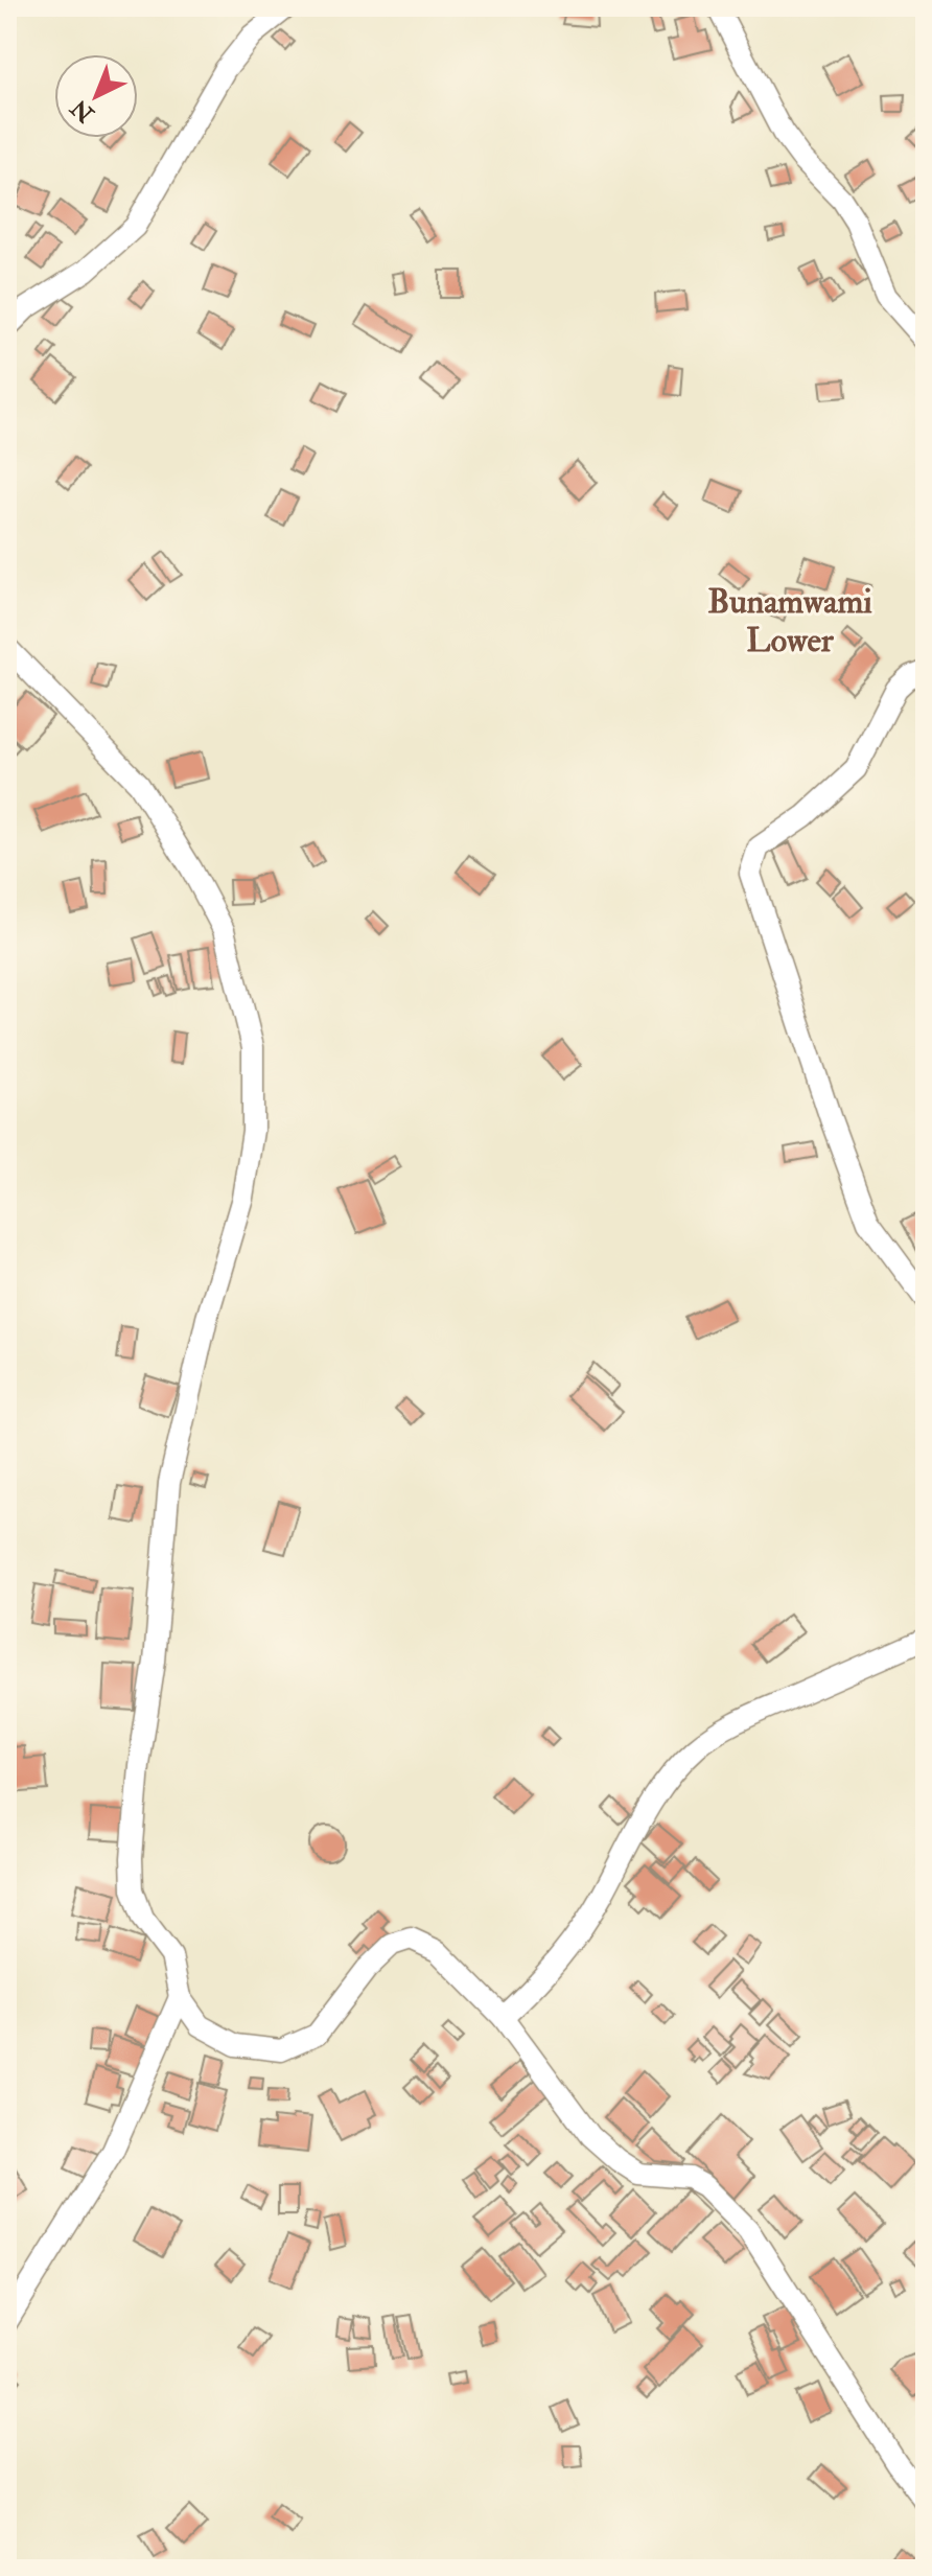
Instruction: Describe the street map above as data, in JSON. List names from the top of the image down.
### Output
{
  "districts": ["Bunamwami Lower"],
  "north": "bottom left"
}
